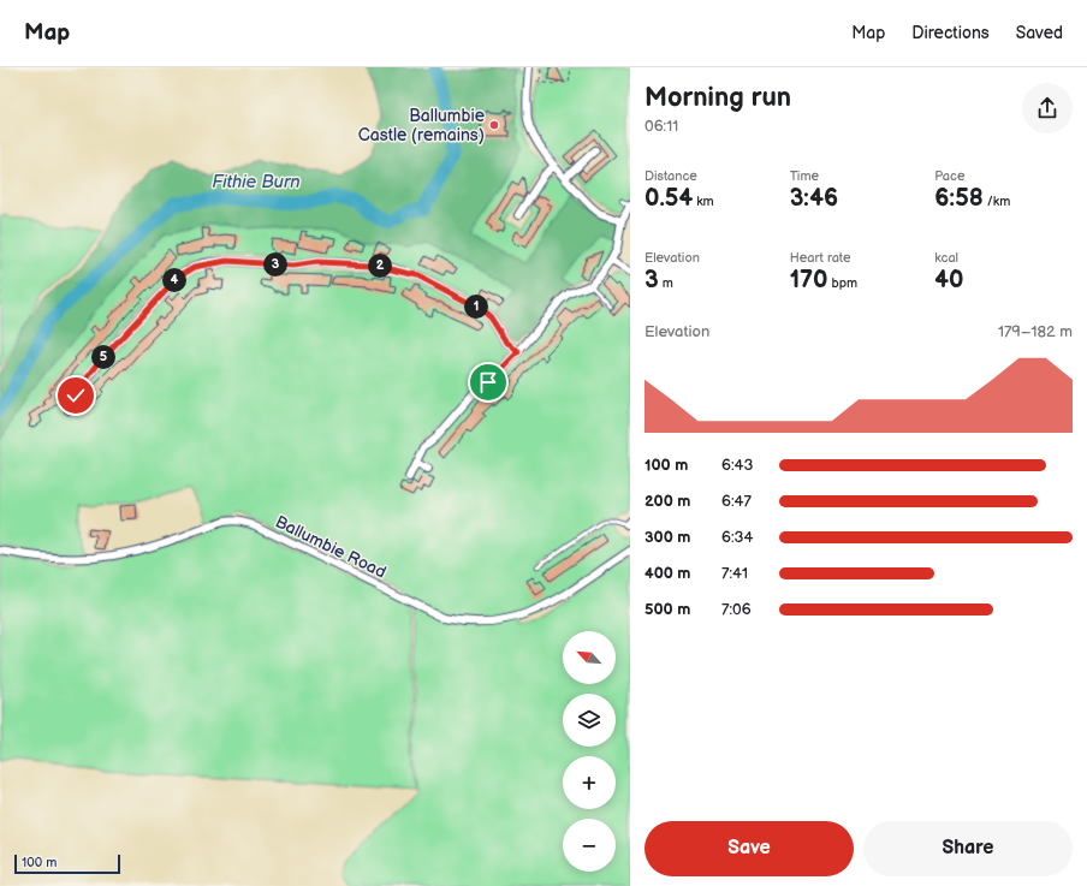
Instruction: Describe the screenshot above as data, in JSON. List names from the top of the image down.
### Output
{
  "streets": {
    "street": ["Ballumbie Road"]
  },
  "water": ["Fithie Burn"],
  "places": ["Ballumbie Castle (remains)"],
  "scale_bar": "100 m",
  "north": "top left",
  "page": {
    "header": "Map",
    "nav": ["Map", "Directions", "Saved"],
    "heading": ["Morning run", "06:11"],
    "stats": [
      ["Distance", "0.54 km"],
      ["Time", "3:46"],
      ["Pace", "6:58 /km"],
      ["Elevation", "3 m"],
      ["Heart rate", "170 bpm"],
      ["kcal", "40"]
    ],
    "pins": [
      "3",
      "2",
      "4",
      "1",
      "5"
    ],
    "chart": ["Elevation", "179–182 m"],
    "list": [
      {
        "name": "100 m",
        "note": "6:43"
      },
      {
        "name": "200 m",
        "note": "6:47"
      },
      {
        "name": "300 m",
        "note": "6:34"
      },
      {
        "name": "400 m",
        "note": "7:41"
      },
      {
        "name": "500 m",
        "note": "7:06"
      }
    ],
    "map_buttons": ["+", "−"],
    "buttons": ["Save", "Share"],
    "scale": "100 m"
  }
}
